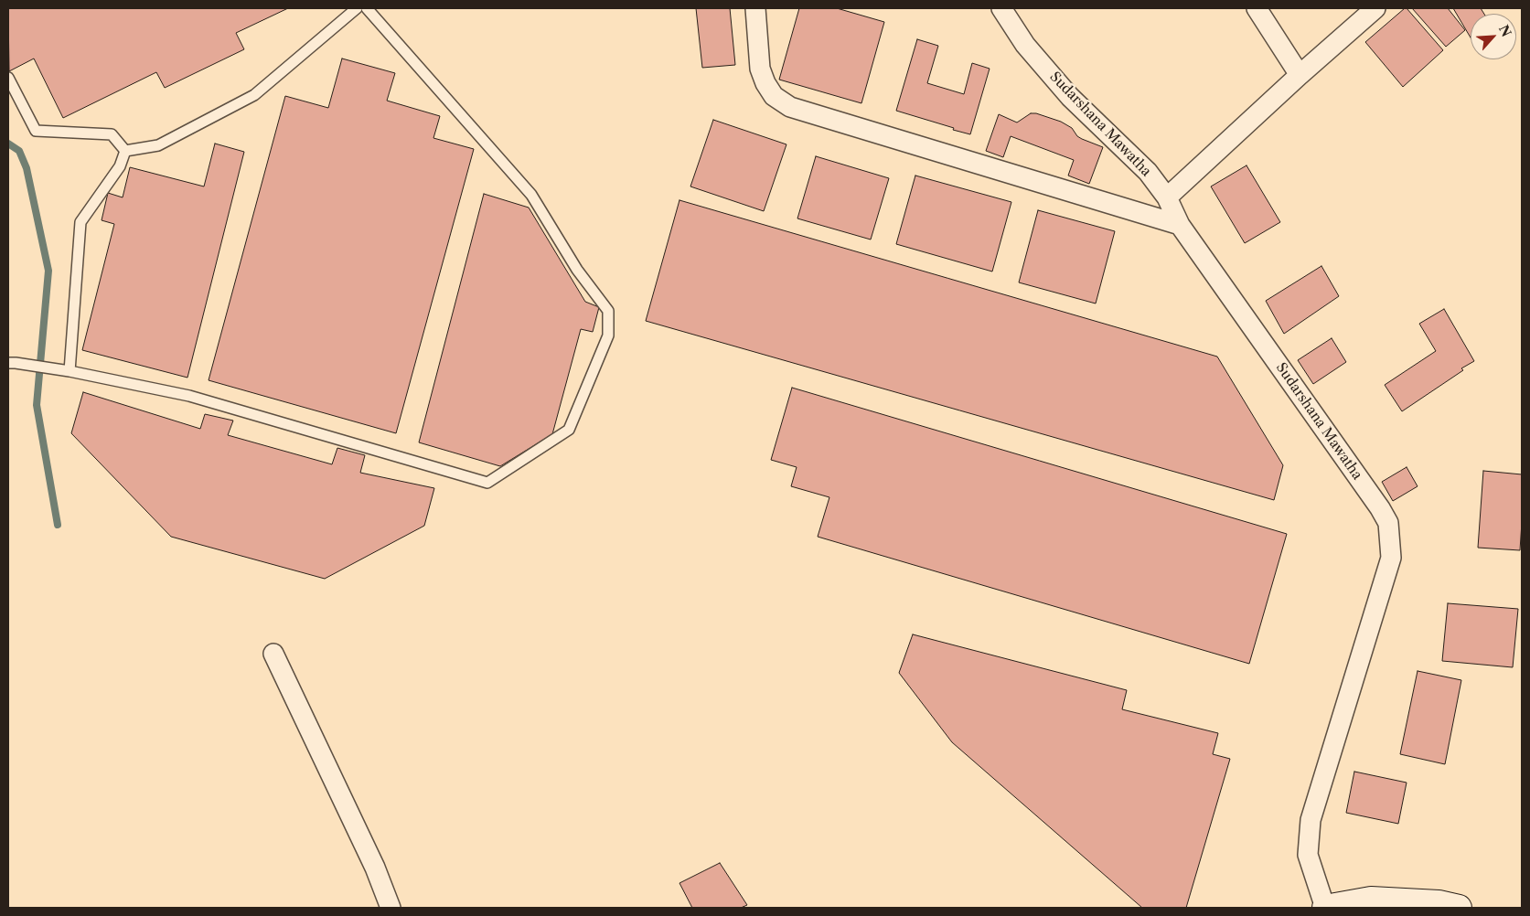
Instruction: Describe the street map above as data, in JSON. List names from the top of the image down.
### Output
{
  "streets": {
    "street": ["Sudarshana Mawatha"]
  },
  "north": "top right"
}
